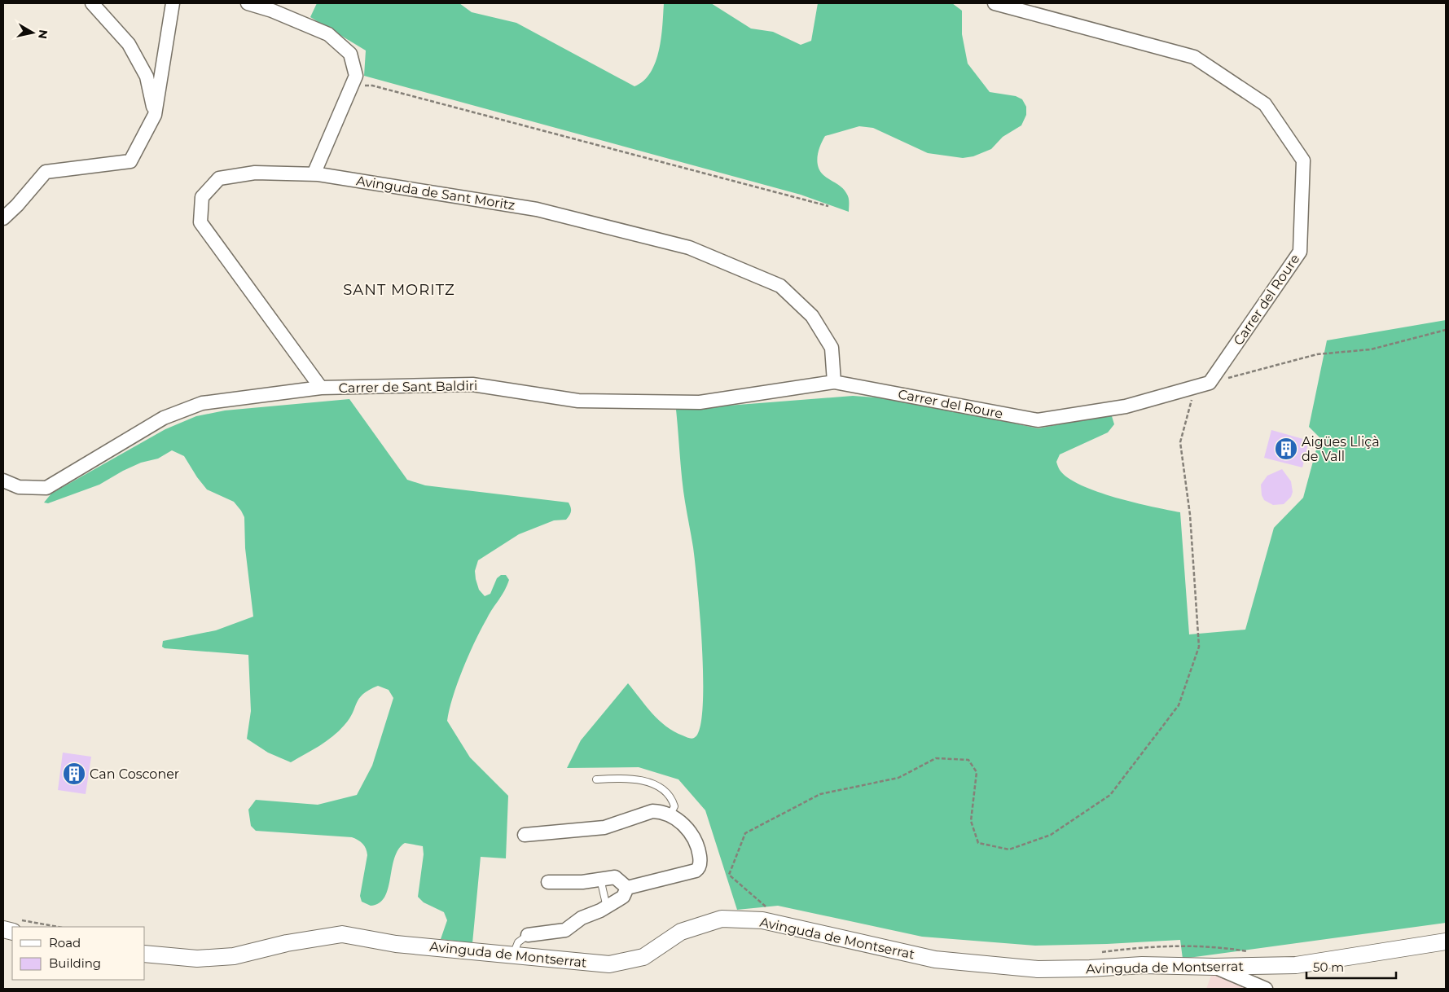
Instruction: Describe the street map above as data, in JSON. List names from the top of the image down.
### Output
{
  "streets": {
    "street": [
      "Avinguda de Sant Moritz",
      "Carrer del Roure",
      "Carrer de Sant Baldiri",
      "Avinguda de Montserrat"
    ]
  },
  "crossings": [
    ["Avinguda de Sant Moritz", "Carrer del Roure"],
    ["Avinguda de Sant Moritz", "Carrer de Sant Baldiri"],
    ["Carrer del Roure", "Carrer de Sant Baldiri"]
  ],
  "districts": ["SANT MORITZ"],
  "places": {
    "building": ["Aigües Lliçà de Vall", "Can Cosconer"]
  },
  "legend": ["Road", "Building"],
  "scale_bar": "50 m",
  "north": "right"
}
